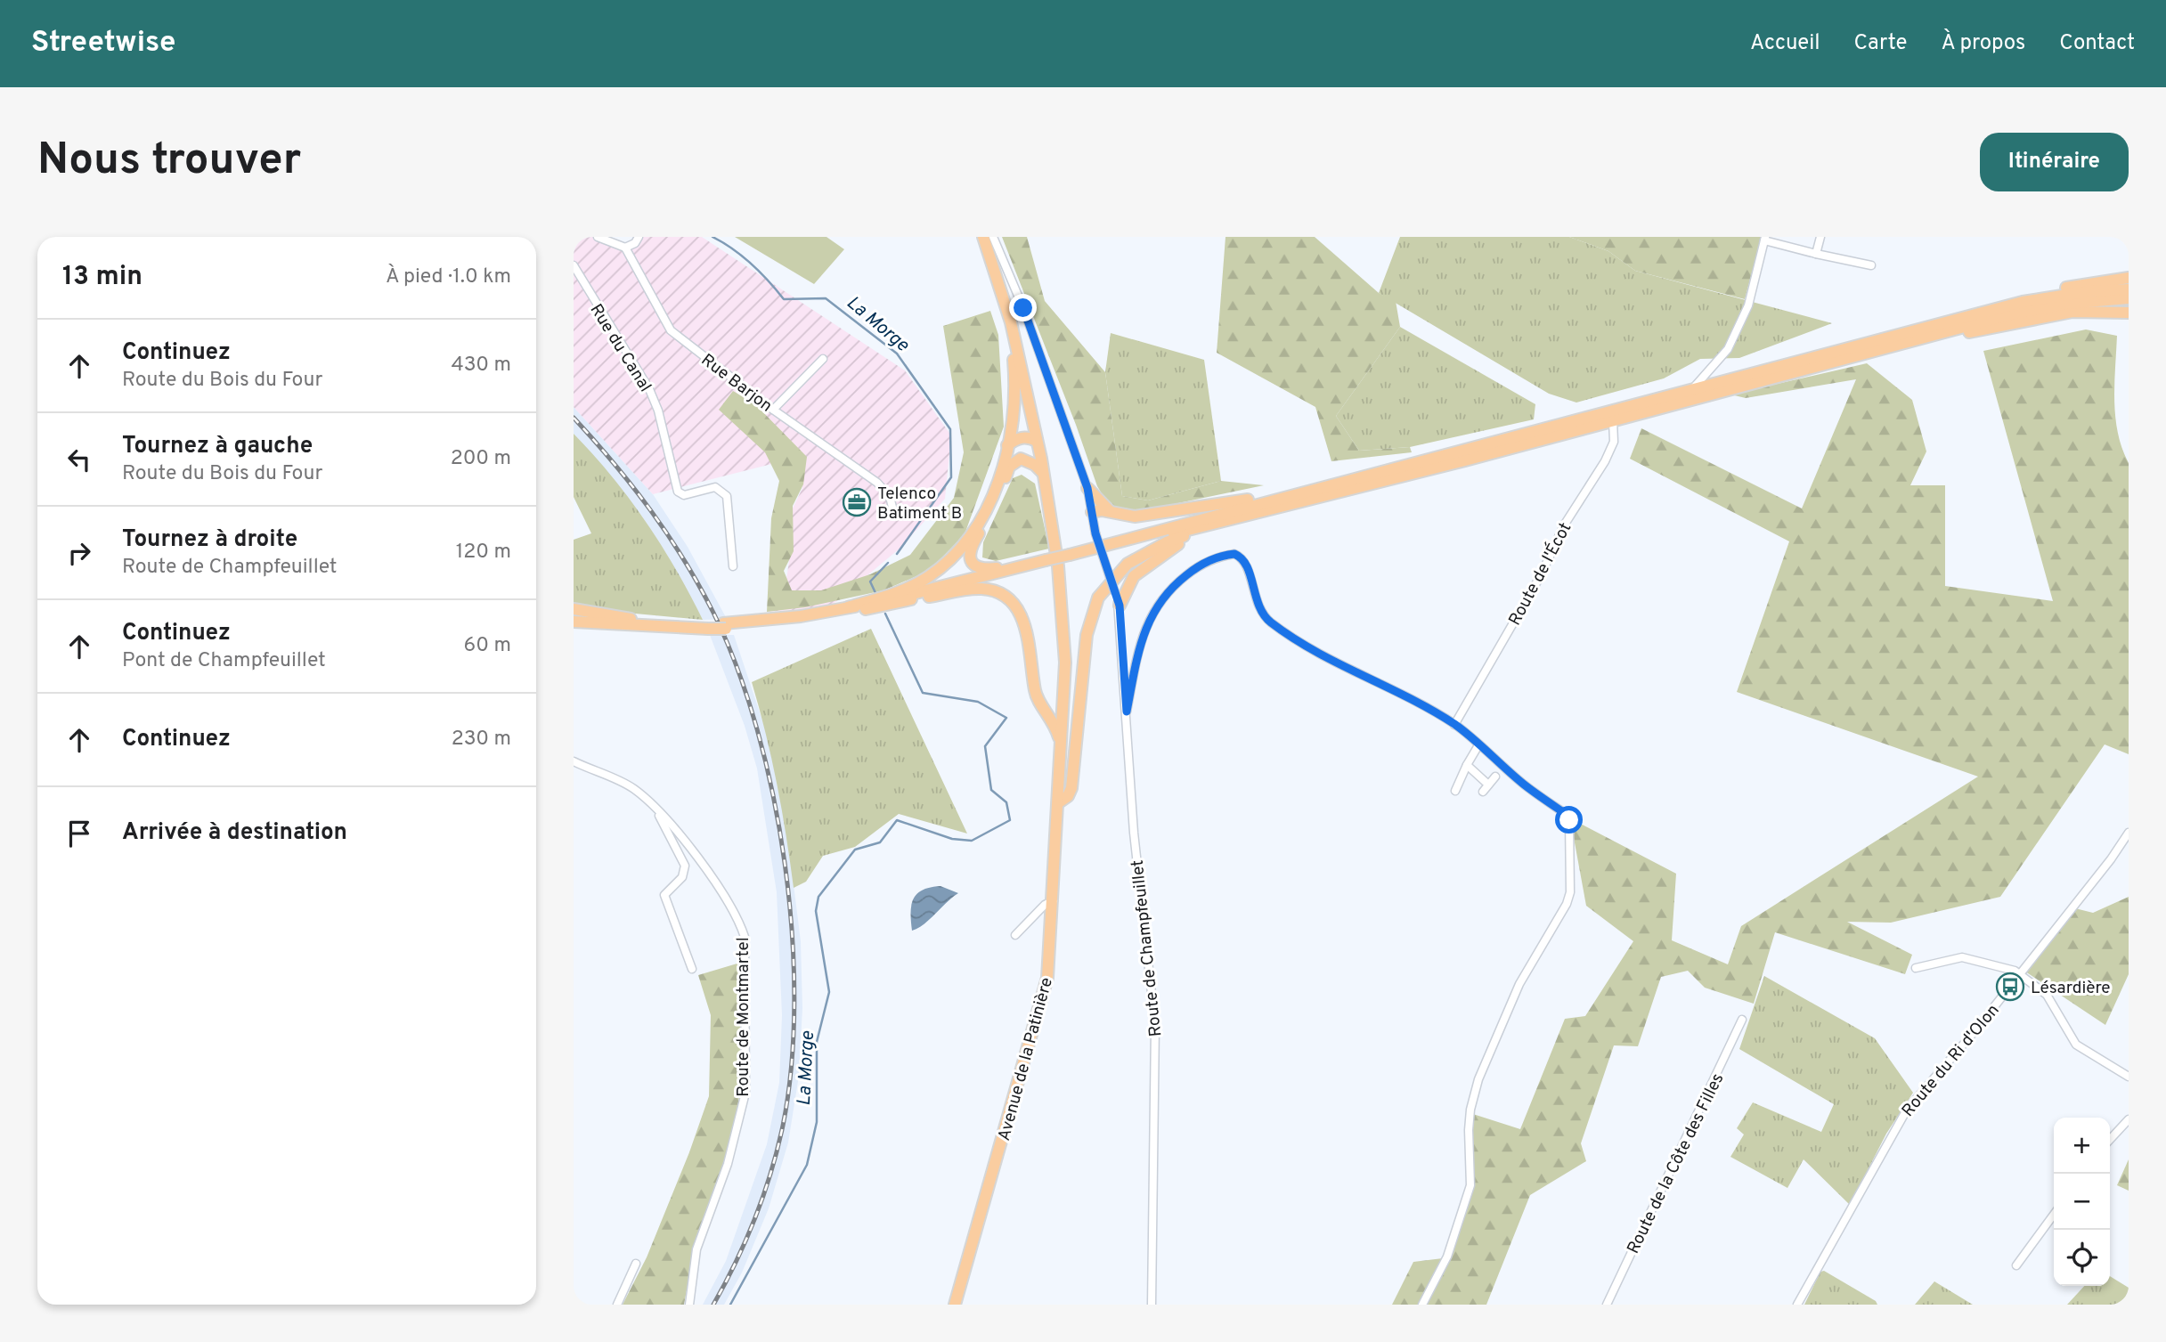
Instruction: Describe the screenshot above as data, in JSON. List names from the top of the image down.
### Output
{
  "streets": {
    "main road": ["Avenue de la Patinière"],
    "street": [
      "Rue du Canal",
      "Rue Barjon",
      "Route de l'Écot",
      "Route de Champfeuillet",
      "Route de Montmartel",
      "Route du Ri d'Olon",
      "Route de la Côte des Filles"
    ]
  },
  "water": ["La Morge"],
  "places": {
    "office": ["Telenco Batiment B"],
    "bus stop": ["Lésardière"]
  },
  "page": {
    "header": "Streetwise",
    "nav": [
      "Accueil",
      "Carte",
      "À propos",
      "Contact"
    ],
    "buttons": "Itinéraire",
    "title": "Nous trouver",
    "heading": ["13 min", "À pied · 1.0 km"],
    "list": [
      ["Continuez", "Route du Bois du Four", "430 m"],
      ["Tournez à gauche", "Route du Bois du Four", "200 m"],
      ["Tournez à droite", "Route de Champfeuillet", "120 m"],
      ["Continuez", "Pont de Champfeuillet", "60 m"],
      ["Continuez", "230 m"],
      "Arrivée à destination"
    ],
    "map_buttons": ["+", "−"]
  }
}
